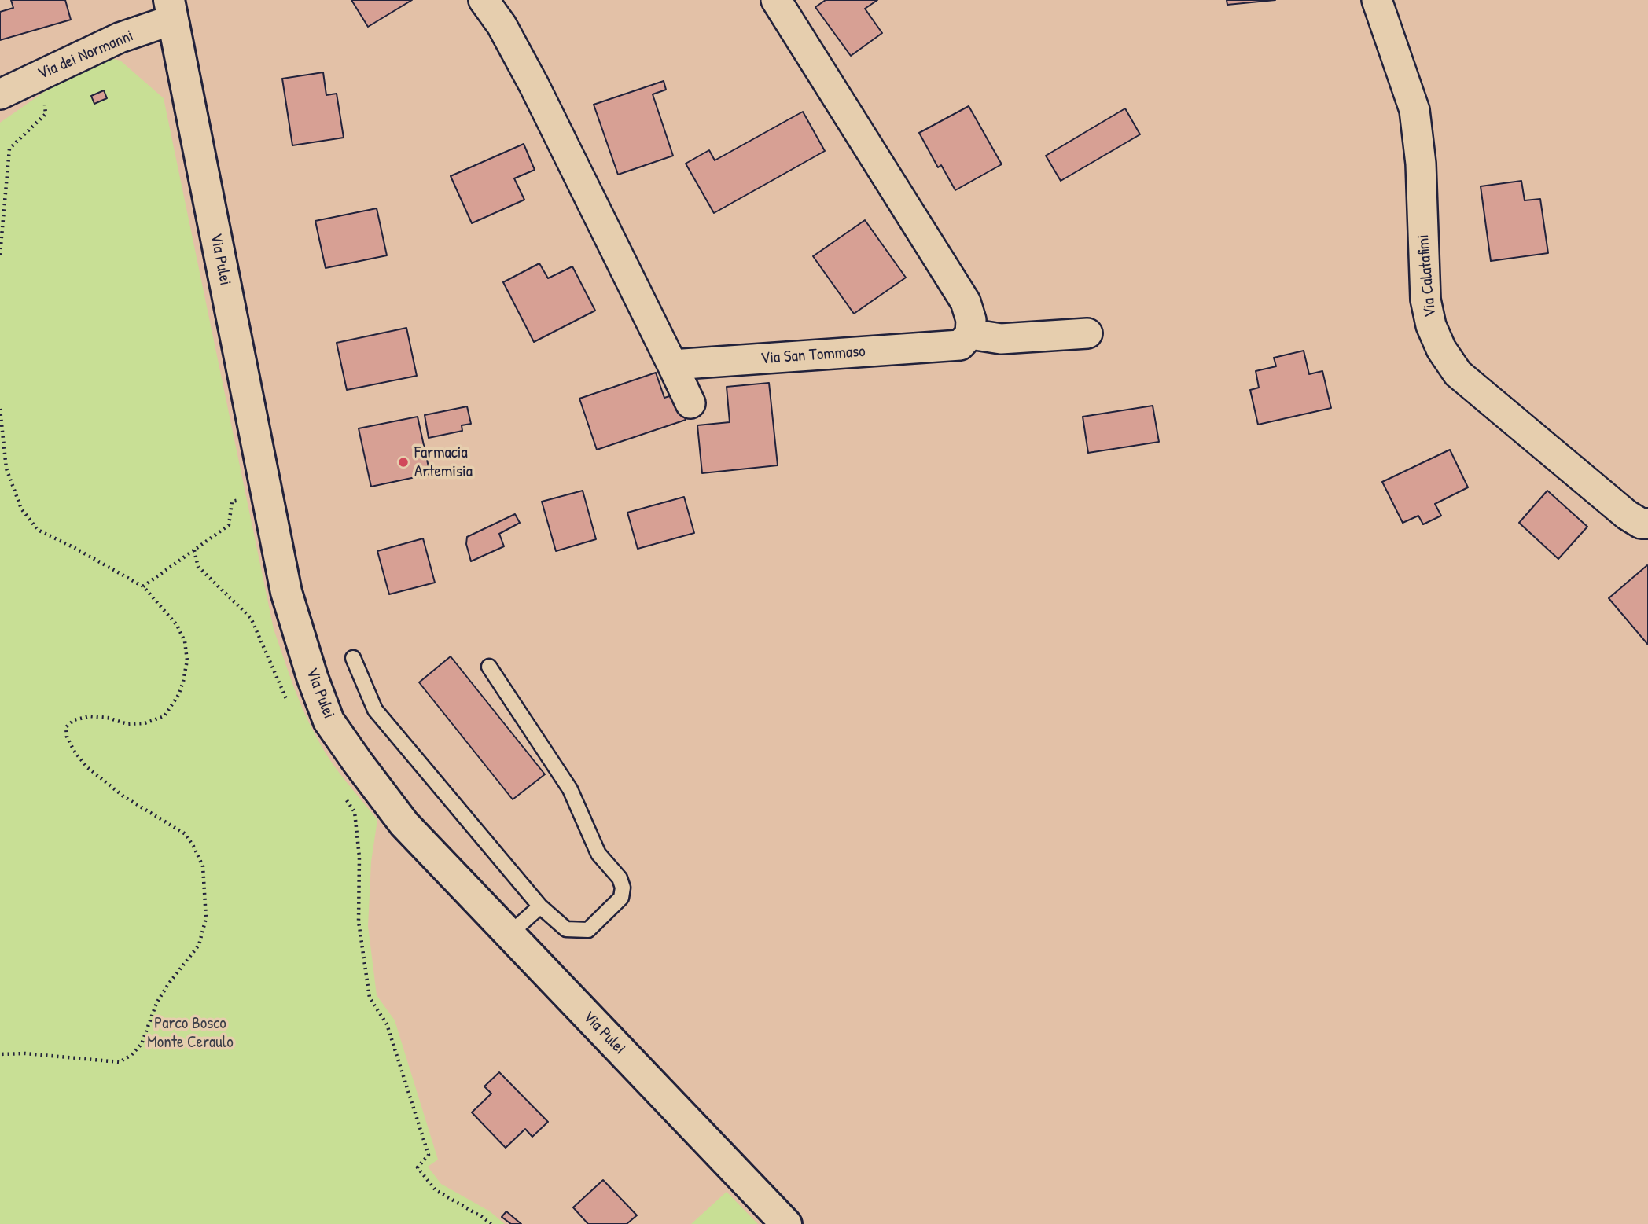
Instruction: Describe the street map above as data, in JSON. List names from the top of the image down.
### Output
{
  "streets": {
    "main road": ["Via Pulei"],
    "street": ["Via dei Normanni", "Via Calatafimi", "Via San Tommaso"]
  },
  "crossings": [
    ["Via dei Normanni", "Via Pulei"]
  ],
  "parks": ["Parco Bosco Monte Ceraulo"],
  "places": ["Farmacia Artemisia"]
}
